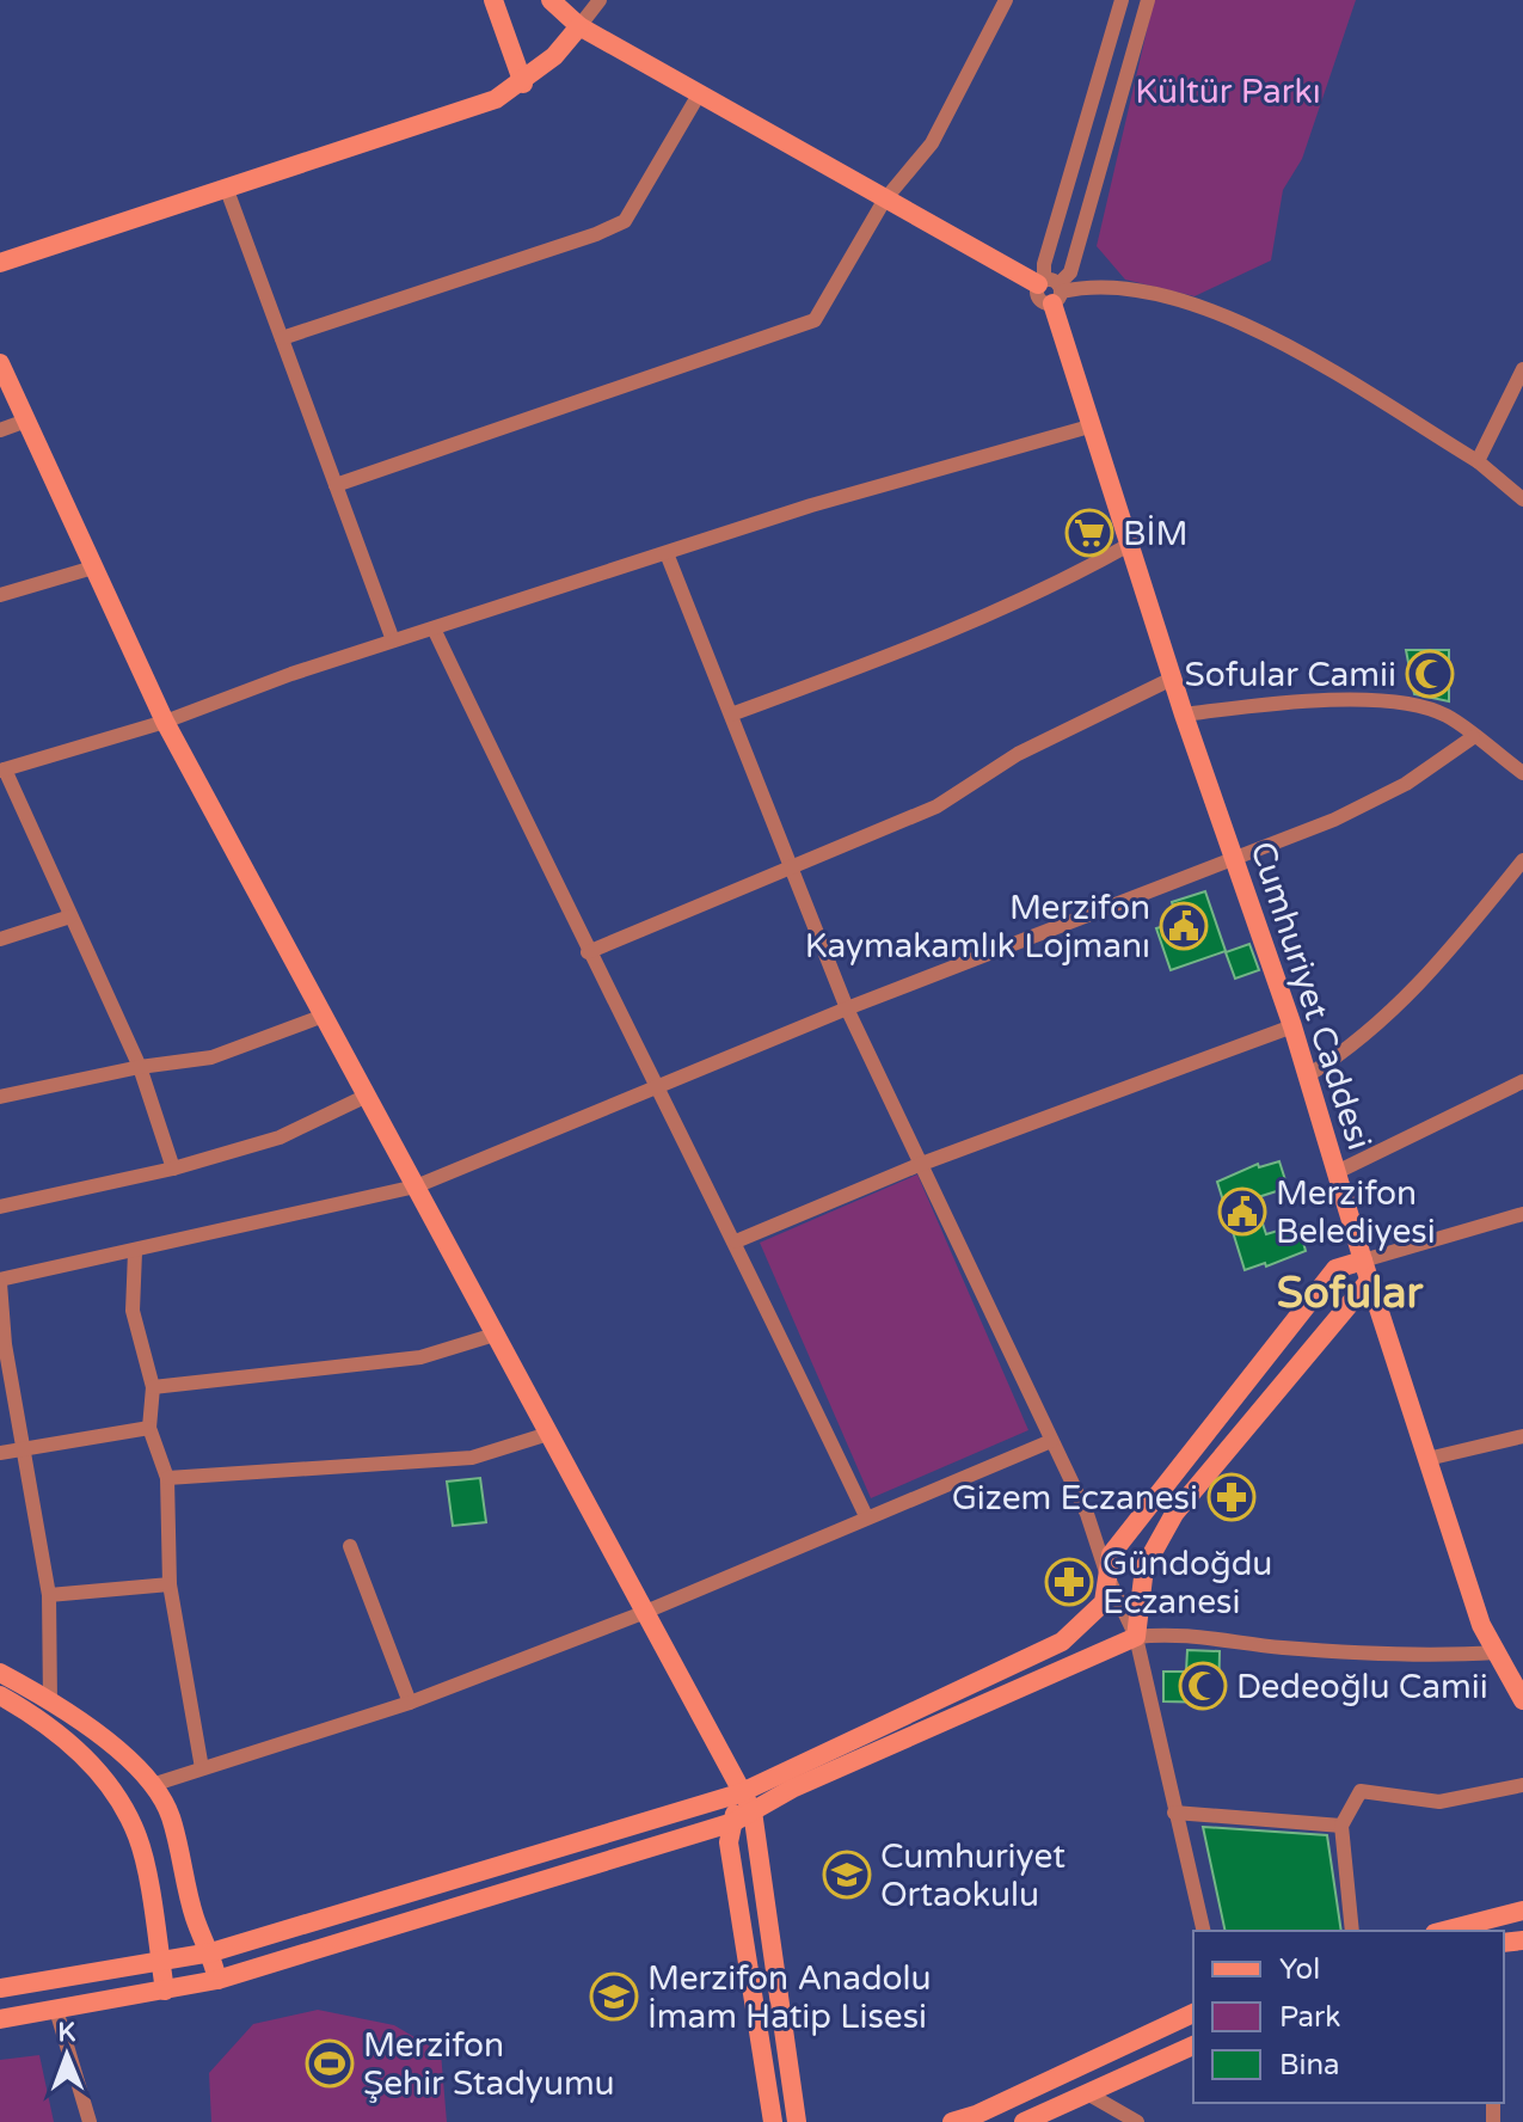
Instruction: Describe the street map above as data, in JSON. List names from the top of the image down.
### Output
{
  "streets": {
    "street": ["Cumhuriyet Caddesi"]
  },
  "districts": ["Sofular"],
  "parks": ["Kültür Parkı"],
  "places": {
    "supermarket": ["BİM"],
    "mosque": ["Sofular Camii", "Dedeoğlu Camii"],
    "public building": ["Merzifon Kaymakamlık Lojmanı", "Merzifon Belediyesi"],
    "pharmacy": ["Gizem Eczanesi", "Gündoğdu Eczanesi"],
    "school or university": ["Cumhuriyet Ortaokulu", "Merzifon Anadolu İmam Hatip Lisesi"],
    "sports": ["Merzifon Şehir Stadyumu"]
  },
  "legend": ["Yol", "Park", "Bina"],
  "north": "top"
}
